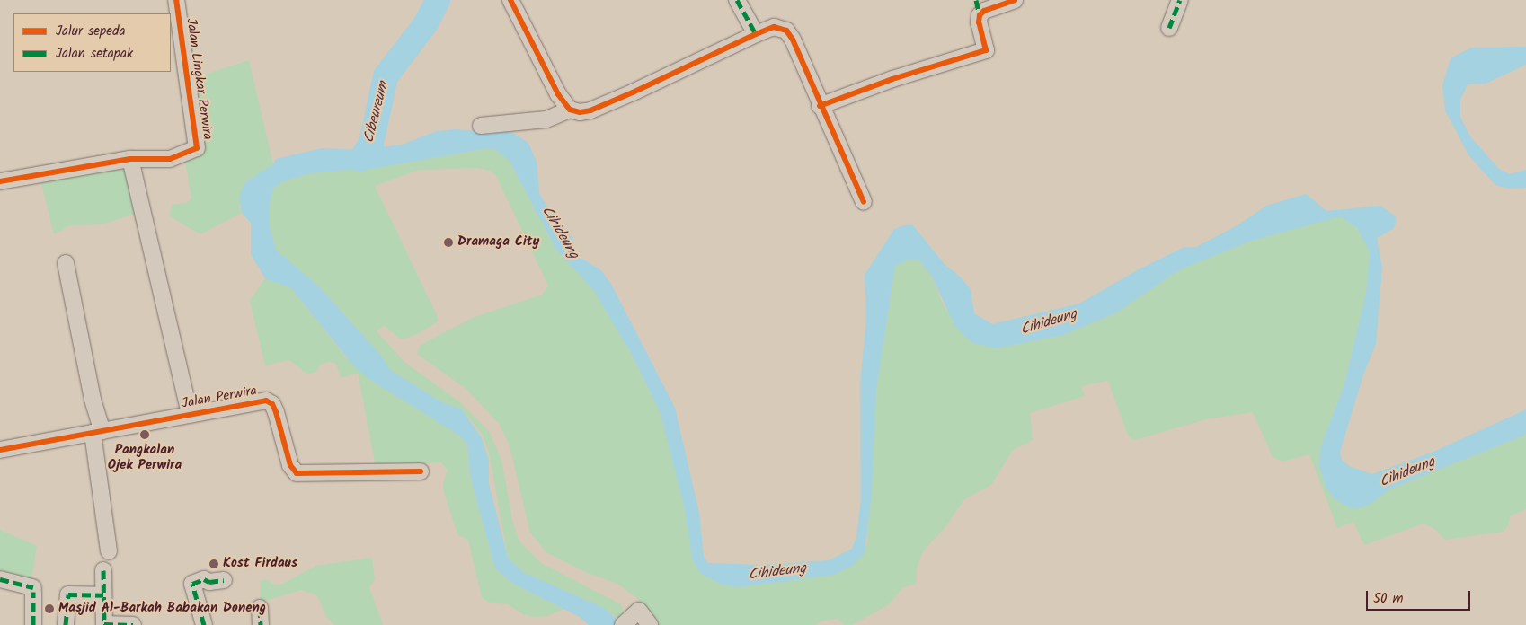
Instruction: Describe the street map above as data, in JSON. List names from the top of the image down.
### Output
{
  "streets": {
    "street": ["Jalan Lingkar Perwira", "Jalan Perwira"]
  },
  "crossings": [
    ["Jalan Lingkar Perwira", "Jalan Perwira"]
  ],
  "water": ["Cibeureum", "Cihideung"],
  "places": [
    "Dramaga City",
    "Pangkalan Ojek Perwira",
    "Kost Firdaus",
    "Masjid Al-Barkah Babakan Doneng"
  ],
  "legend": ["Jalur sepeda", "Jalan setapak"],
  "scale_bar": "50 m"
}
